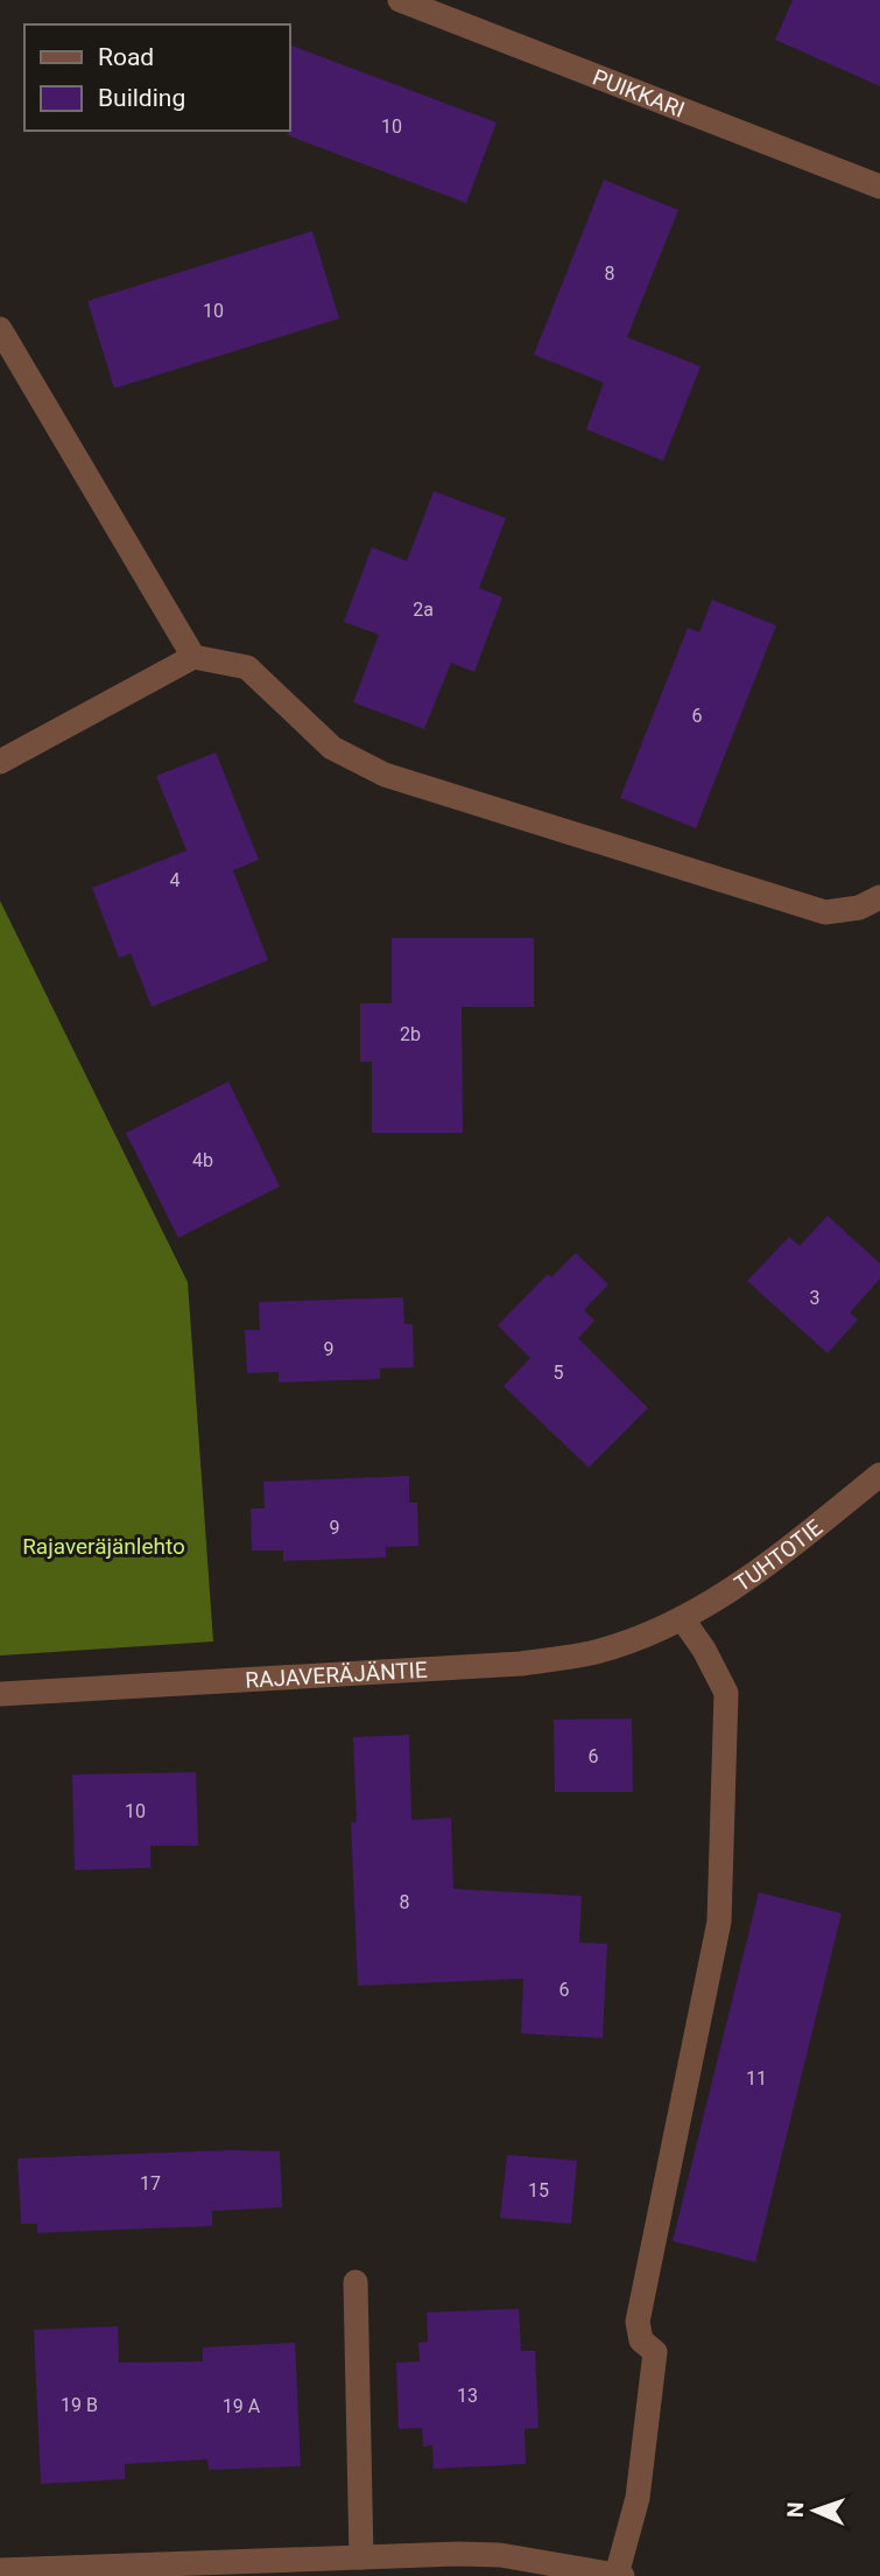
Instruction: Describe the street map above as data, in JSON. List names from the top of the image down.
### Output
{
  "streets": {
    "street": ["PUIKKARI", "TUHTOTIE", "RAJAVERÄJÄNTIE"]
  },
  "crossings": [
    ["TUHTOTIE", "RAJAVERÄJÄNTIE"]
  ],
  "parks": ["Rajaveräjänlehto"],
  "house_numbers": [
    "10",
    "8",
    "10",
    "2a",
    "6",
    "4",
    "2b",
    "4b",
    "3",
    "9",
    "5",
    "9",
    "6",
    "10",
    "8",
    "6",
    "11",
    "17",
    "15",
    "13",
    "19 B",
    "19 A"
  ],
  "legend": ["Road", "Building"],
  "north": "left"
}
